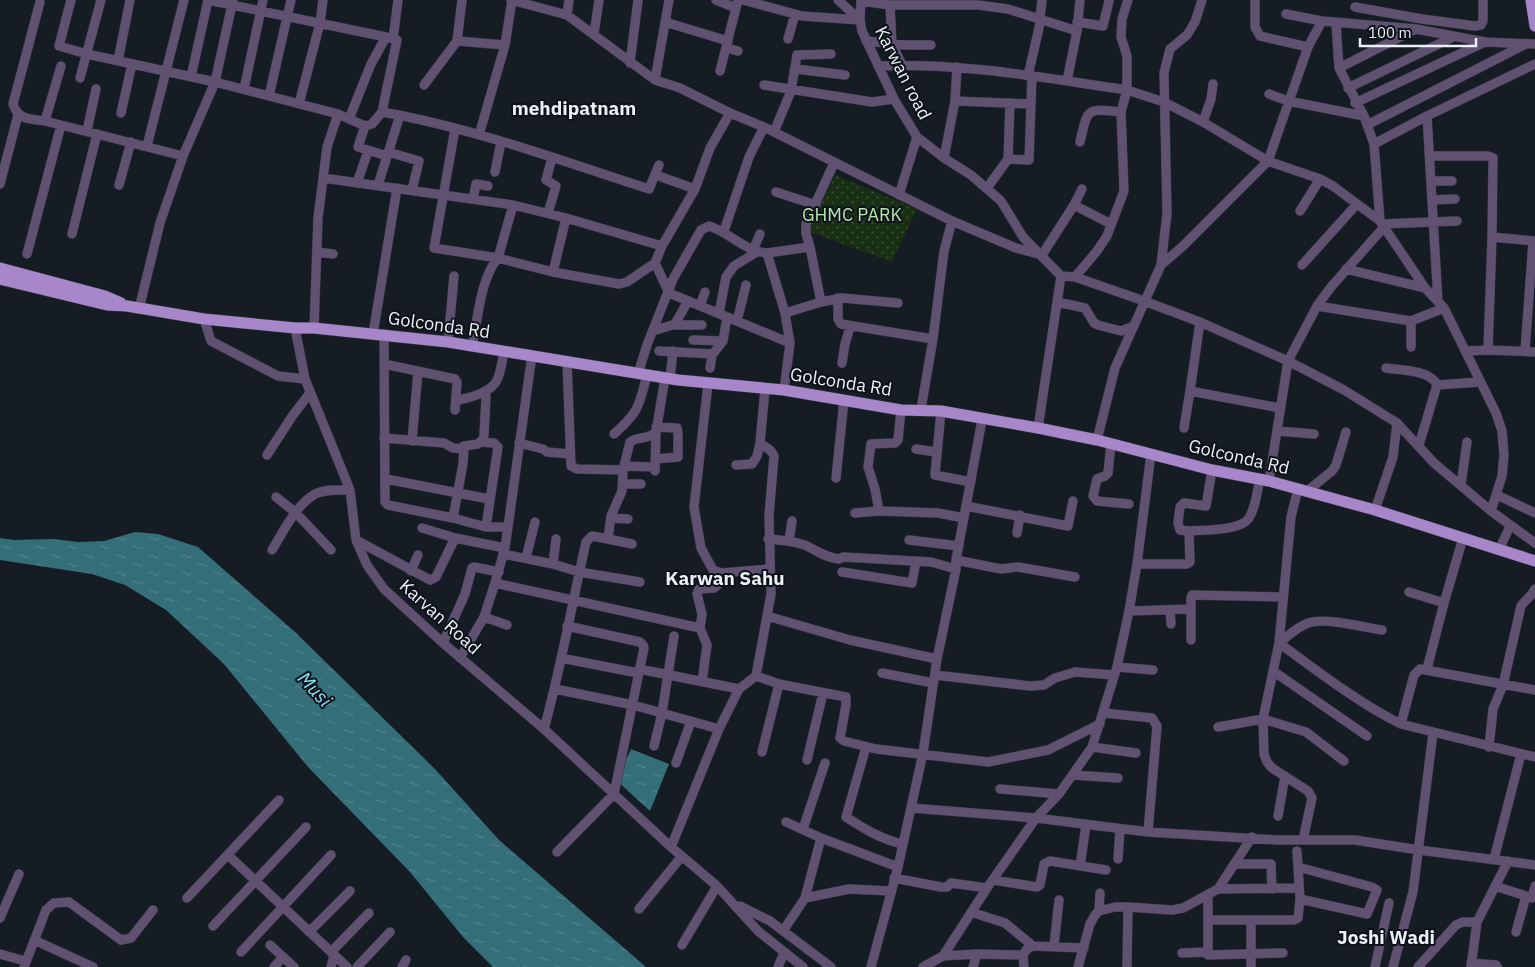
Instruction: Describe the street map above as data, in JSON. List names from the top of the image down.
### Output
{
  "streets": {
    "main road": ["Golconda Rd"],
    "street": ["Karwan road", "Karvan Road"]
  },
  "crossings": [
    ["Golconda Rd", "Karvan Road"]
  ],
  "districts": ["mehdipatnam", "Karwan Sahu", "Joshi Wadi"],
  "water": ["Musi"],
  "parks": ["GHMC PARK"],
  "scale_bar": "100 m"
}
